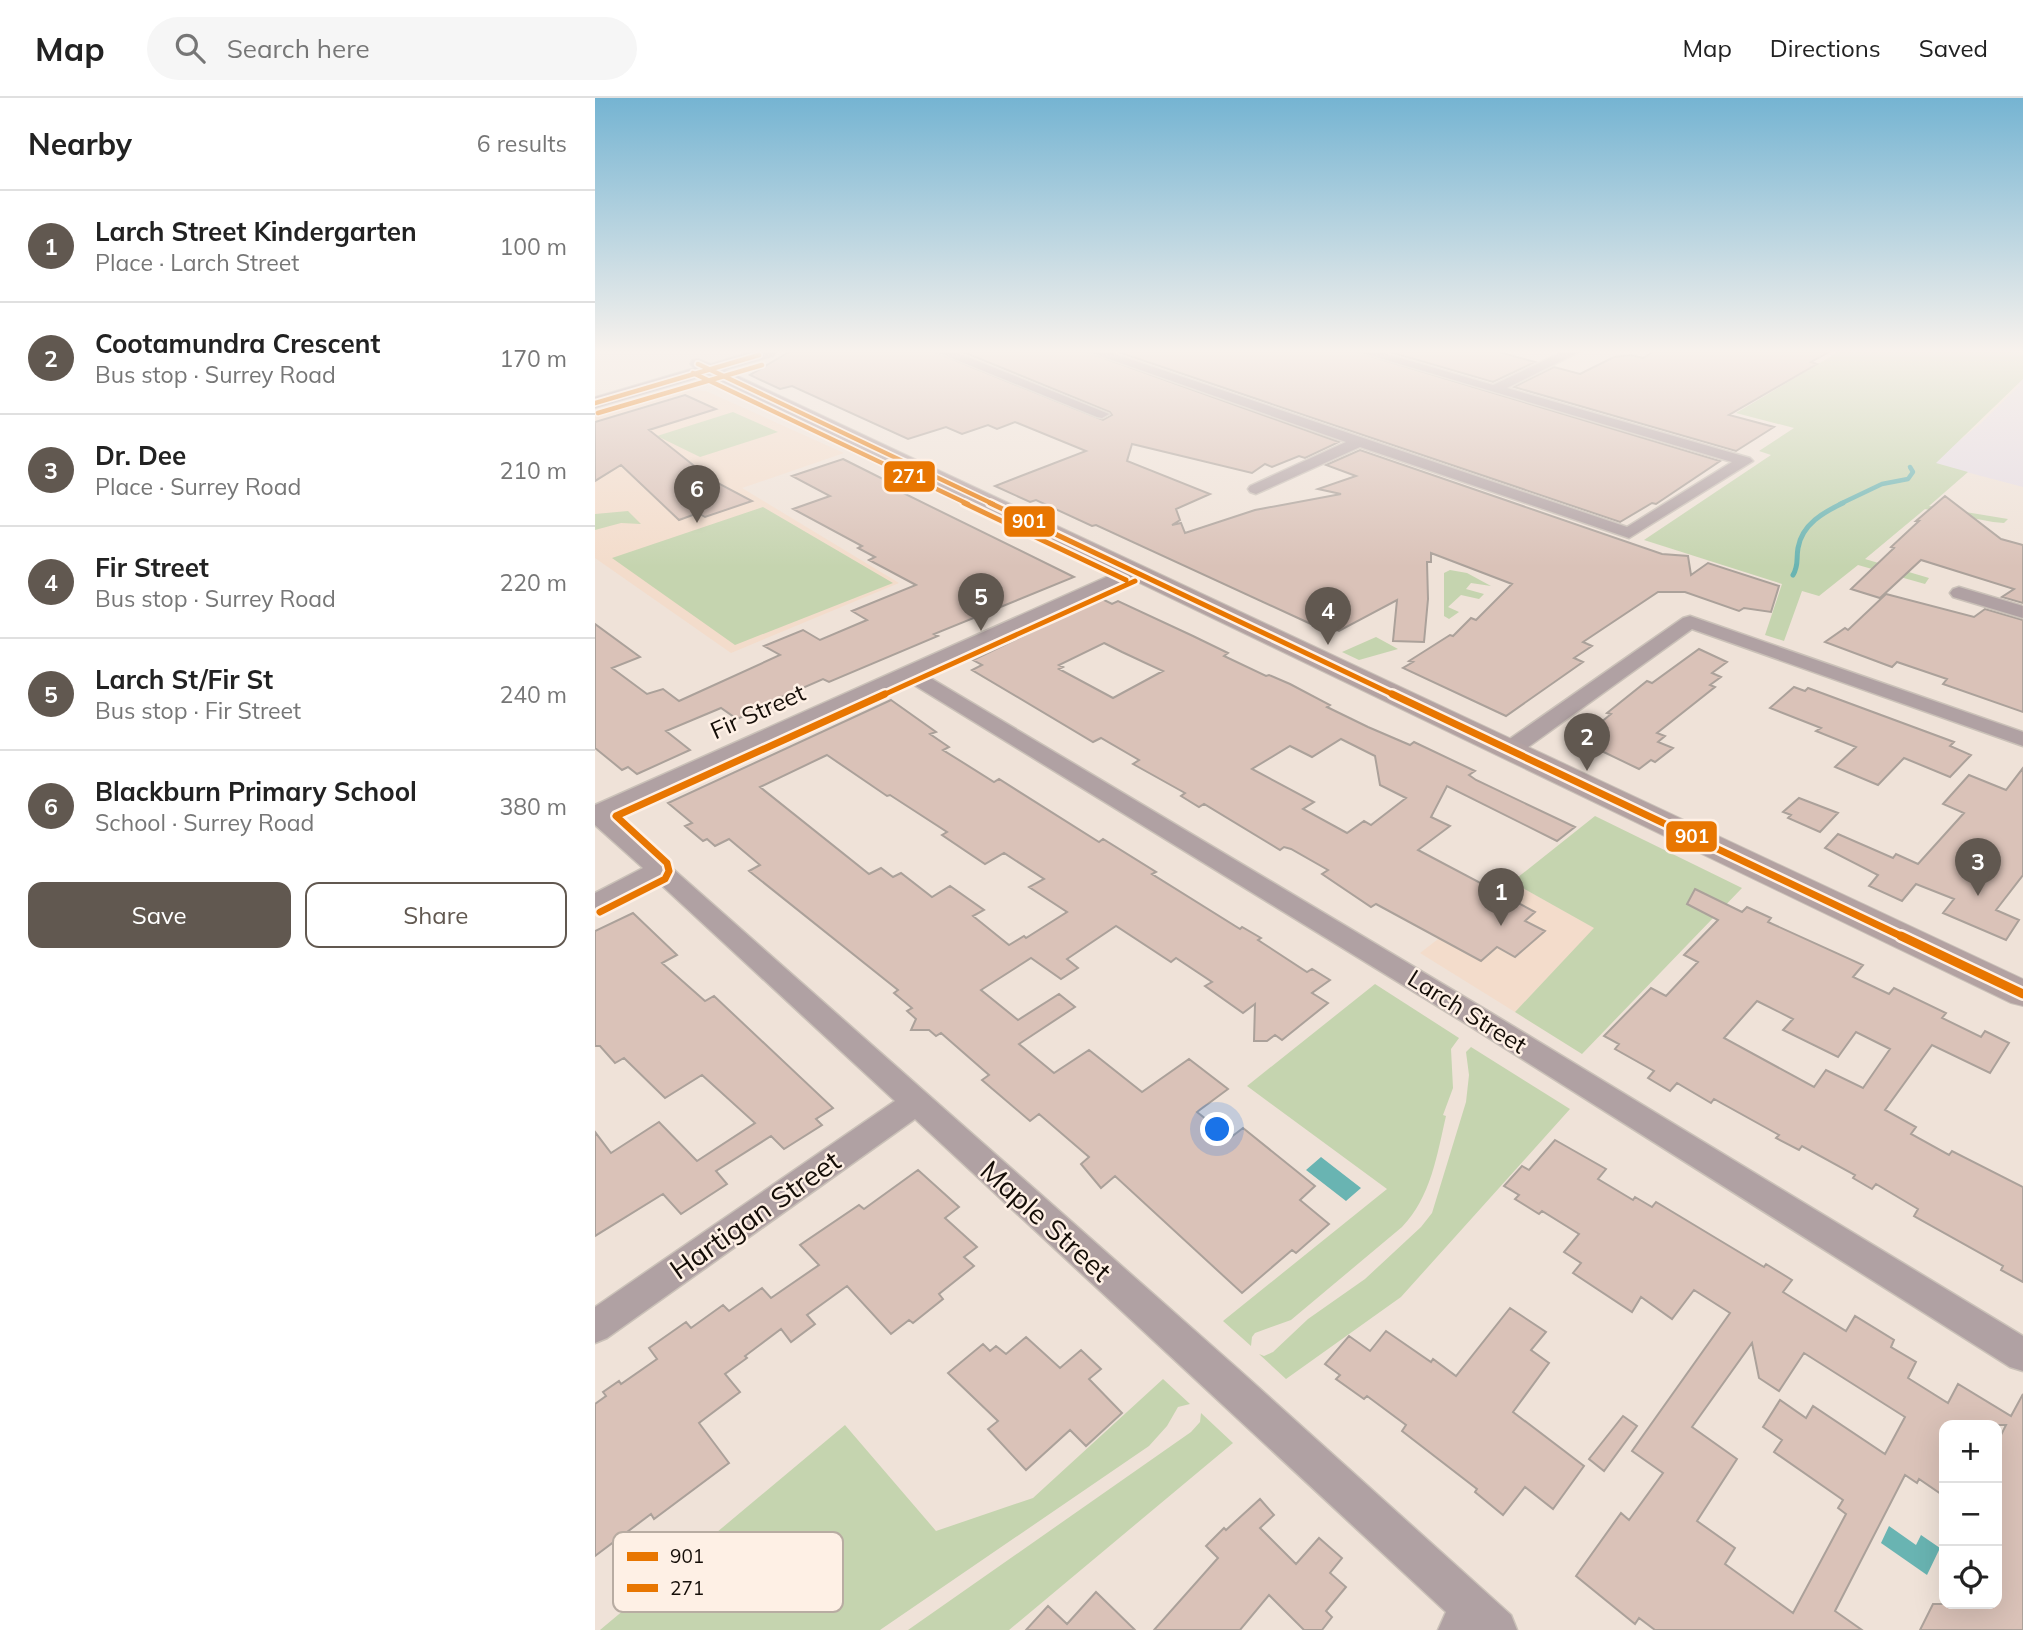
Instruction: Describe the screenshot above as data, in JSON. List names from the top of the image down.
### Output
{
  "streets": {
    "street": [
      "Fir Street",
      "Larch Street",
      "Hartigan Street",
      "Maple Street"
    ]
  },
  "crossings": [
    ["Fir Street", "Larch Street"],
    ["Fir Street", "Maple Street"],
    ["Hartigan Street", "Maple Street"]
  ],
  "lines": ["transit line 901", "transit line 271"],
  "legend": ["901", "271"],
  "page": {
    "header": "Map",
    "search": "Search here",
    "nav": ["Map", "Directions", "Saved"],
    "heading": ["Nearby", "6 results"],
    "list": [
      {
        "mark": "1",
        "name": "Larch Street Kindergarten",
        "note": "Place · Larch Street",
        "value": "100 m"
      },
      {
        "mark": "2",
        "name": "Cootamundra Crescent",
        "note": "Bus stop · Surrey Road",
        "value": "170 m"
      },
      {
        "mark": "3",
        "name": "Dr. Dee",
        "note": "Place · Surrey Road",
        "value": "210 m"
      },
      {
        "mark": "4",
        "name": "Fir Street",
        "note": "Bus stop · Surrey Road",
        "value": "220 m"
      },
      {
        "mark": "5",
        "name": "Larch St/Fir St",
        "note": "Bus stop · Fir Street",
        "value": "240 m"
      },
      {
        "mark": "6",
        "name": "Blackburn Primary School",
        "note": "School · Surrey Road",
        "value": "380 m"
      }
    ],
    "pins": [
      "6",
      "5",
      "4",
      "2",
      "3",
      "1"
    ],
    "buttons": ["Save", "Share"],
    "map_buttons": ["+", "−"]
  }
}
